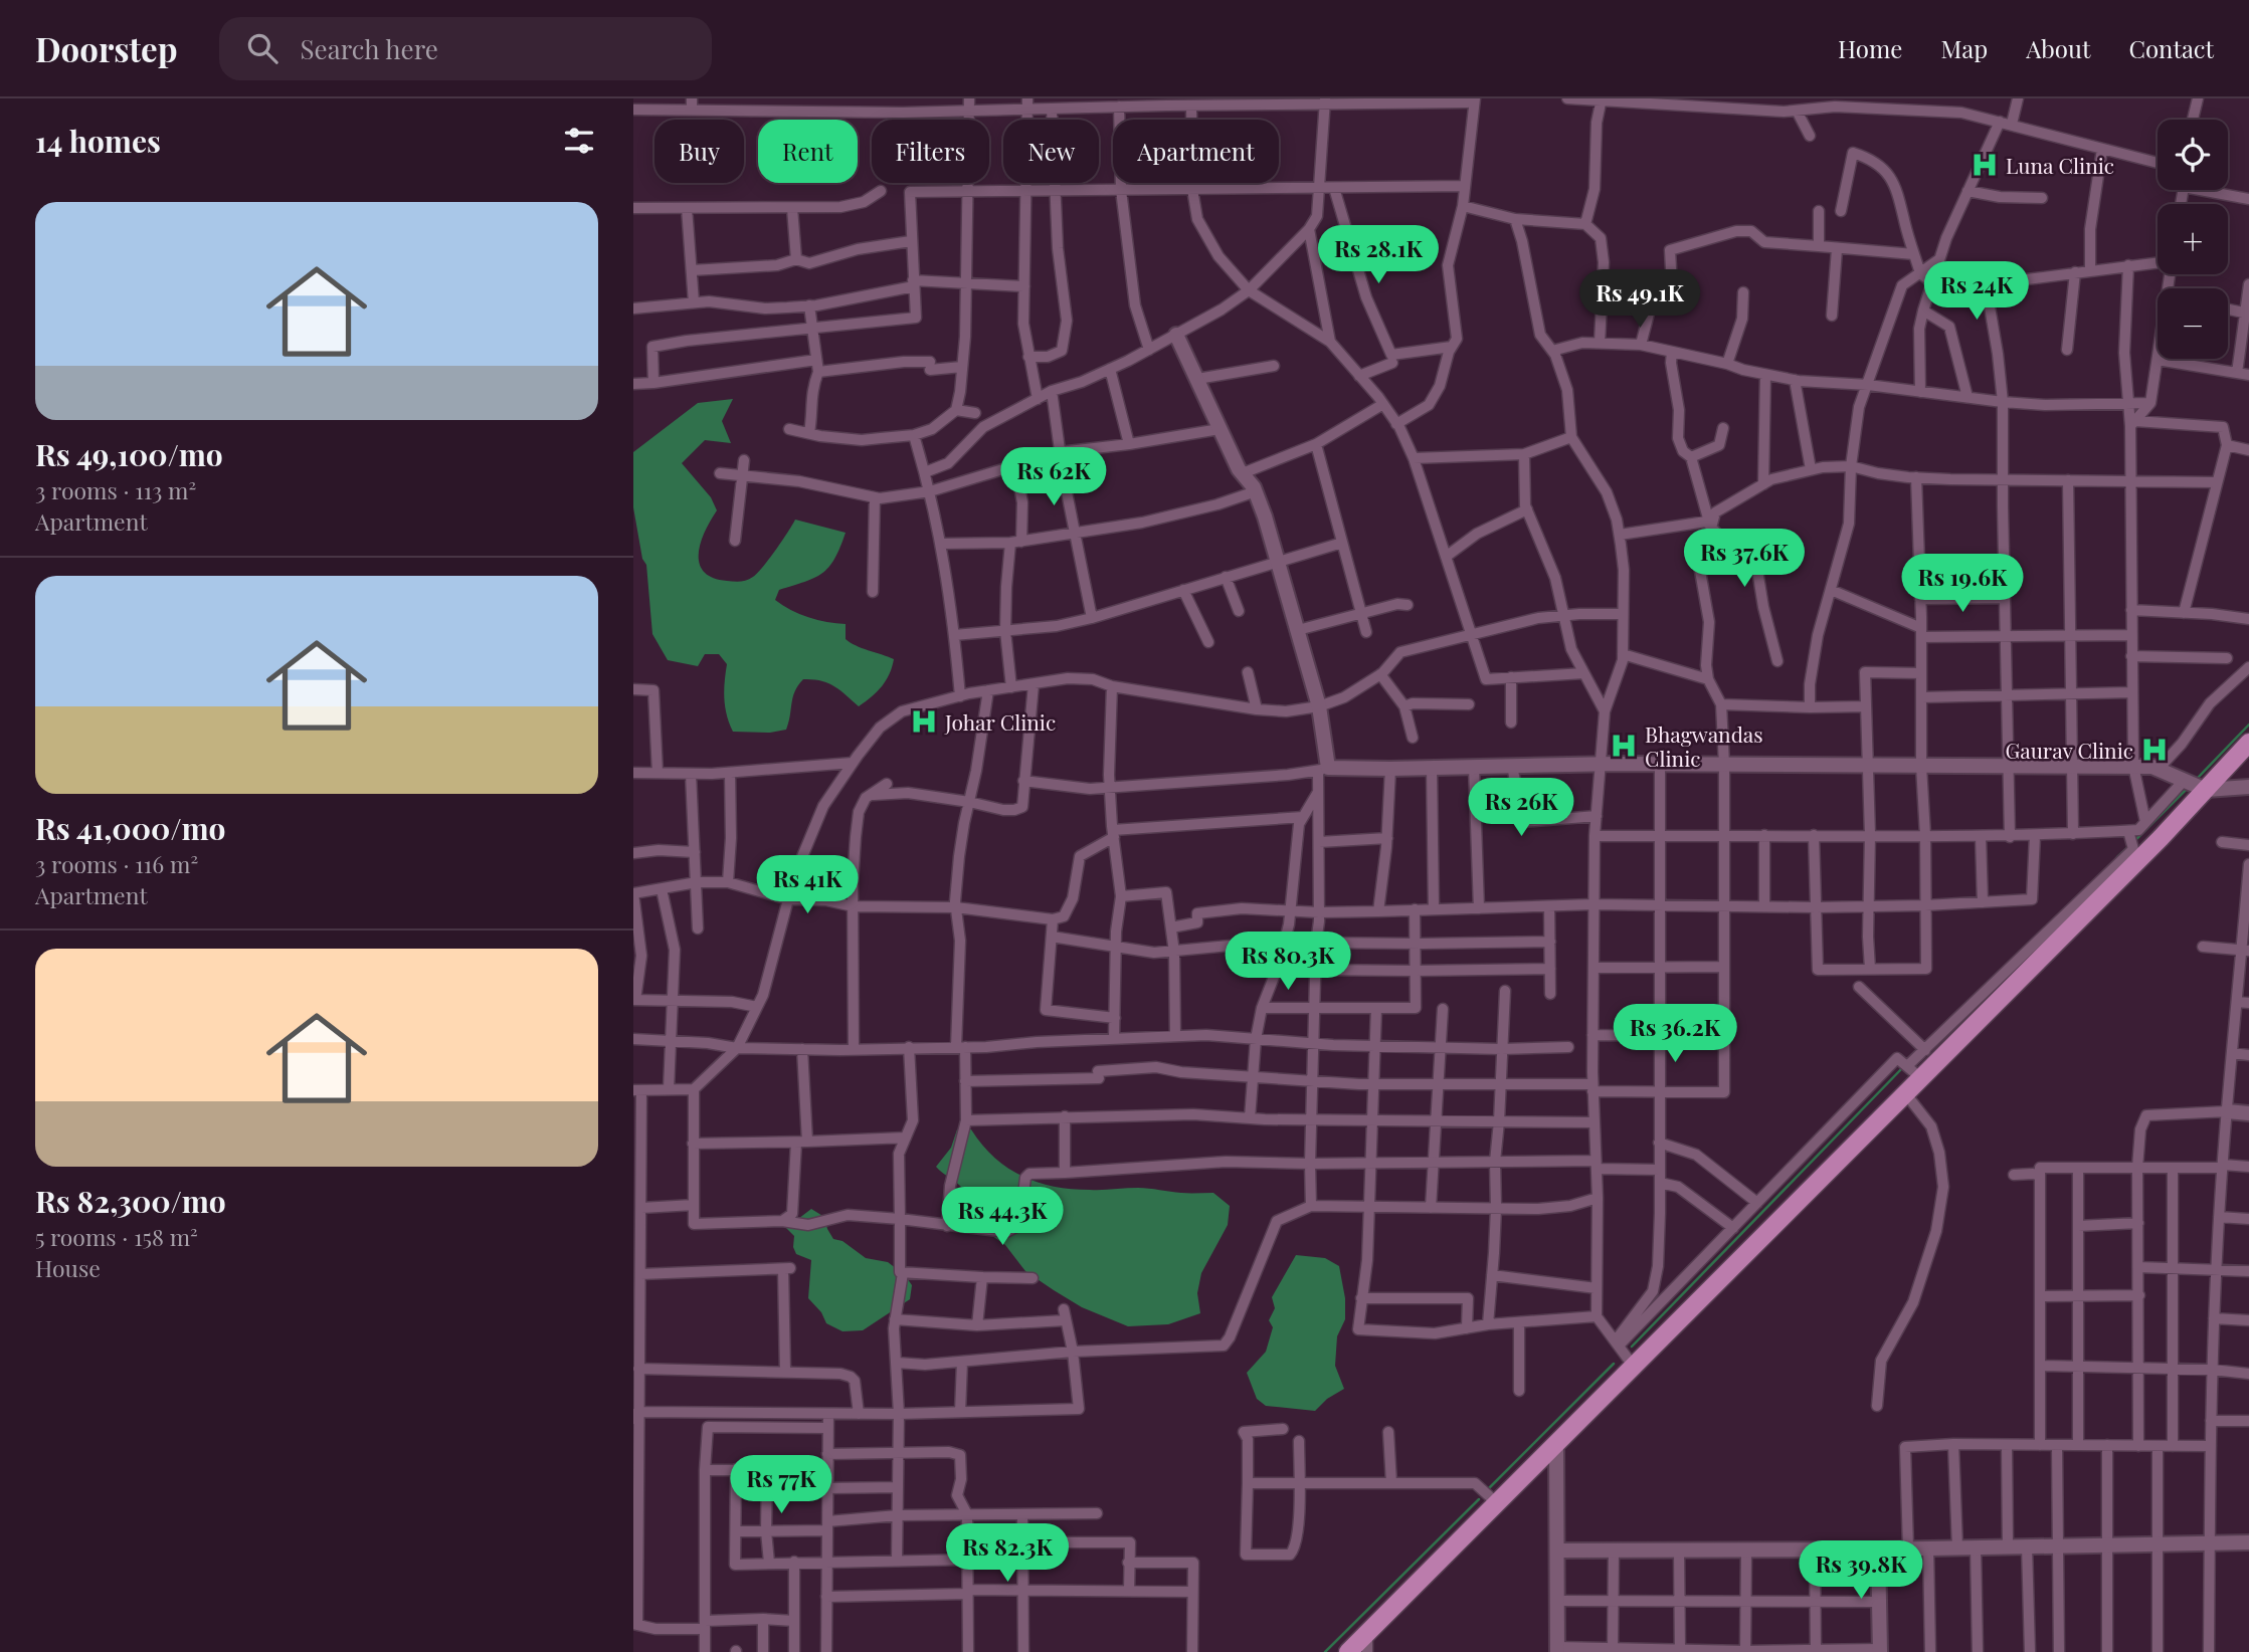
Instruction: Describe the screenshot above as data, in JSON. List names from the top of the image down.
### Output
{
  "places": {
    "hospital": [
      "Luna Clinic",
      "Johar Clinic",
      "Bhagwandas Clinic",
      "Gaurav Clinic"
    ]
  },
  "page": {
    "header": "Doorstep",
    "search": "Search here",
    "nav": [
      "Home",
      "Map",
      "About",
      "Contact"
    ],
    "heading": "14 homes",
    "map_buttons": ["+", "−"],
    "chip": [
      "Buy",
      "Rent",
      "Filters",
      "New",
      "Apartment"
    ],
    "list": [
      {
        "name": "Rs 49,100/mo",
        "note": "3 rooms · 113 m² · Apartment"
      },
      {
        "name": "Rs 41,000/mo",
        "note": "3 rooms · 116 m² · Apartment"
      },
      {
        "name": "Rs 82,300/mo",
        "note": "5 rooms · 158 m² · House"
      }
    ],
    "price": [
      "Rs 28.1K",
      "Rs 24K",
      "Rs 49.1K",
      "Rs 62K",
      "Rs 37.6K",
      "Rs 19.6K",
      "Rs 26K",
      "Rs 41K",
      "Rs 80.3K",
      "Rs 36.2K",
      "Rs 44.3K",
      "Rs 77K",
      "Rs 82.3K",
      "Rs 39.8K"
    ]
  }
}
